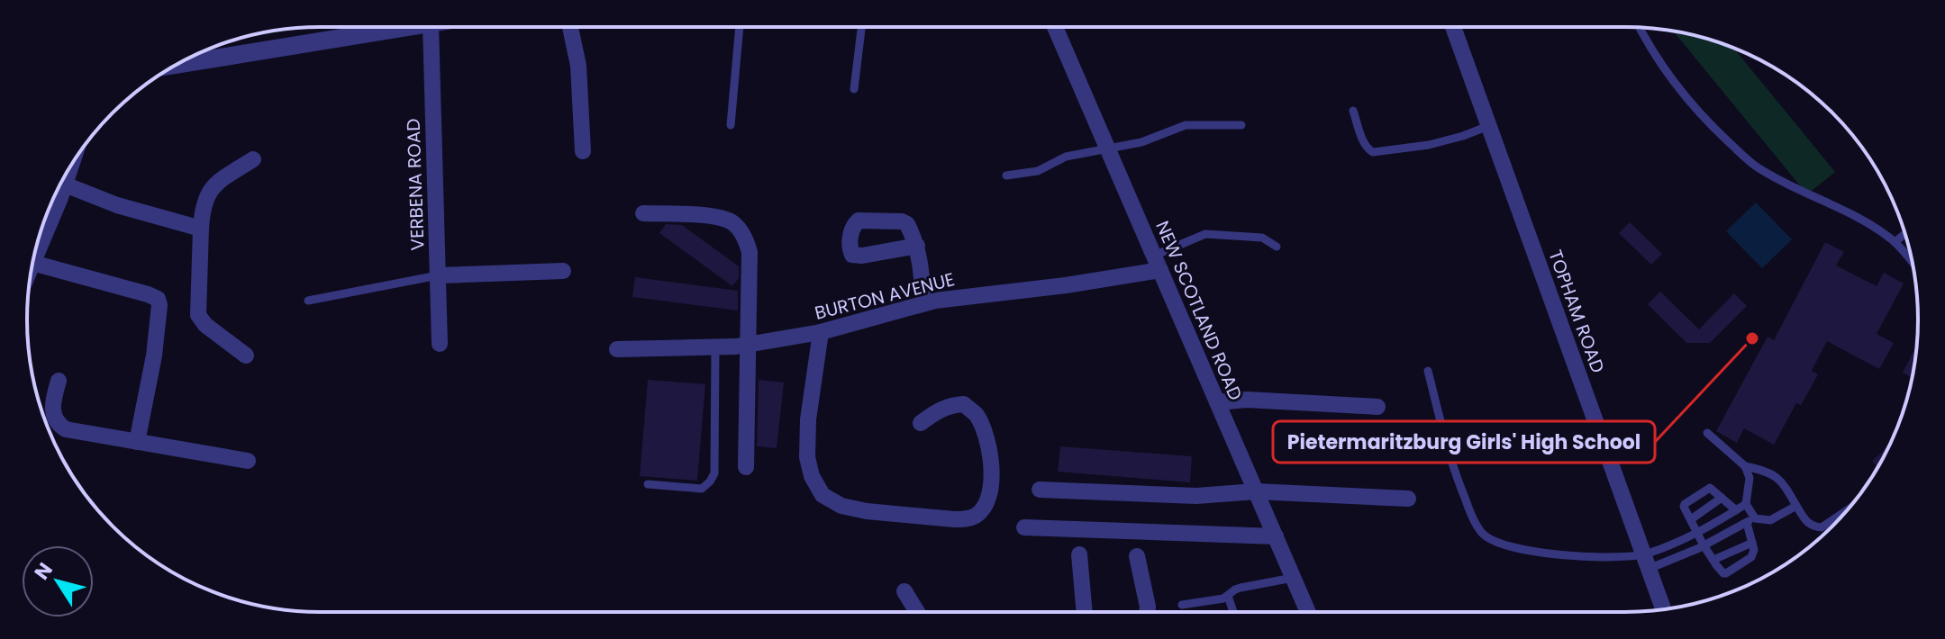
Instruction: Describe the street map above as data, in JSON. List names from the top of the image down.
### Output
{
  "streets": {
    "street": [
      "VERBENA ROAD",
      "BURTON AVENUE",
      "NEW SCOTLAND ROAD",
      "TOPHAM ROAD"
    ]
  },
  "crossings": [
    ["BURTON AVENUE", "NEW SCOTLAND ROAD"]
  ],
  "places": ["Pietermaritzburg Girls' High School"],
  "north": "top left"
}
